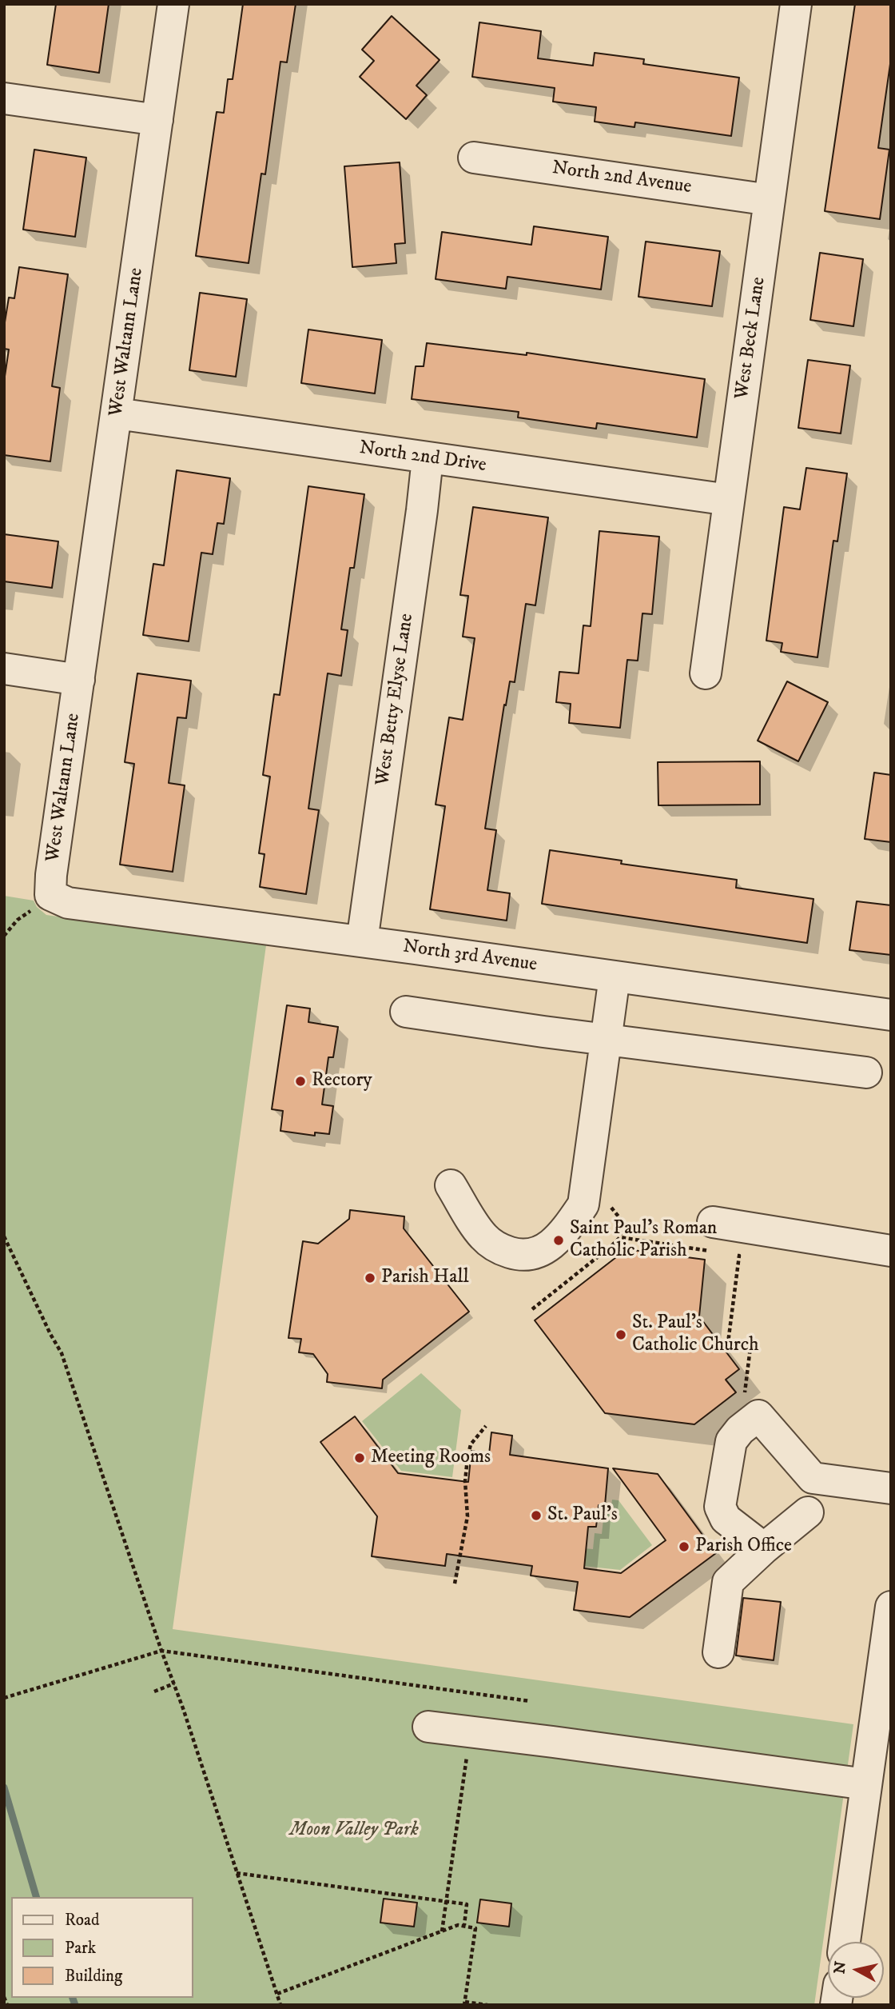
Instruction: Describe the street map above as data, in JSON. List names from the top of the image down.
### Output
{
  "streets": {
    "street": [
      "North 2nd Avenue",
      "West Beck Lane",
      "West Waltann Lane",
      "North 2nd Drive",
      "West Betty Elyse Lane",
      "North 3rd Avenue"
    ]
  },
  "crossings": [
    ["North 2nd Avenue", "West Beck Lane"],
    ["West Beck Lane", "North 2nd Drive"],
    ["West Waltann Lane", "North 2nd Drive"],
    ["West Waltann Lane", "North 3rd Avenue"],
    ["North 2nd Drive", "West Betty Elyse Lane"],
    ["West Betty Elyse Lane", "North 3rd Avenue"]
  ],
  "parks": ["Moon Valley Park"],
  "places": [
    "Rectory",
    "Saint Paul's Roman Catholic Parish",
    "Parish Hall",
    "St. Paul's Catholic Church",
    "Meeting Rooms",
    "St. Paul's",
    "Parish Office"
  ],
  "legend": ["Road", "Park", "Building"],
  "north": "left"
}
